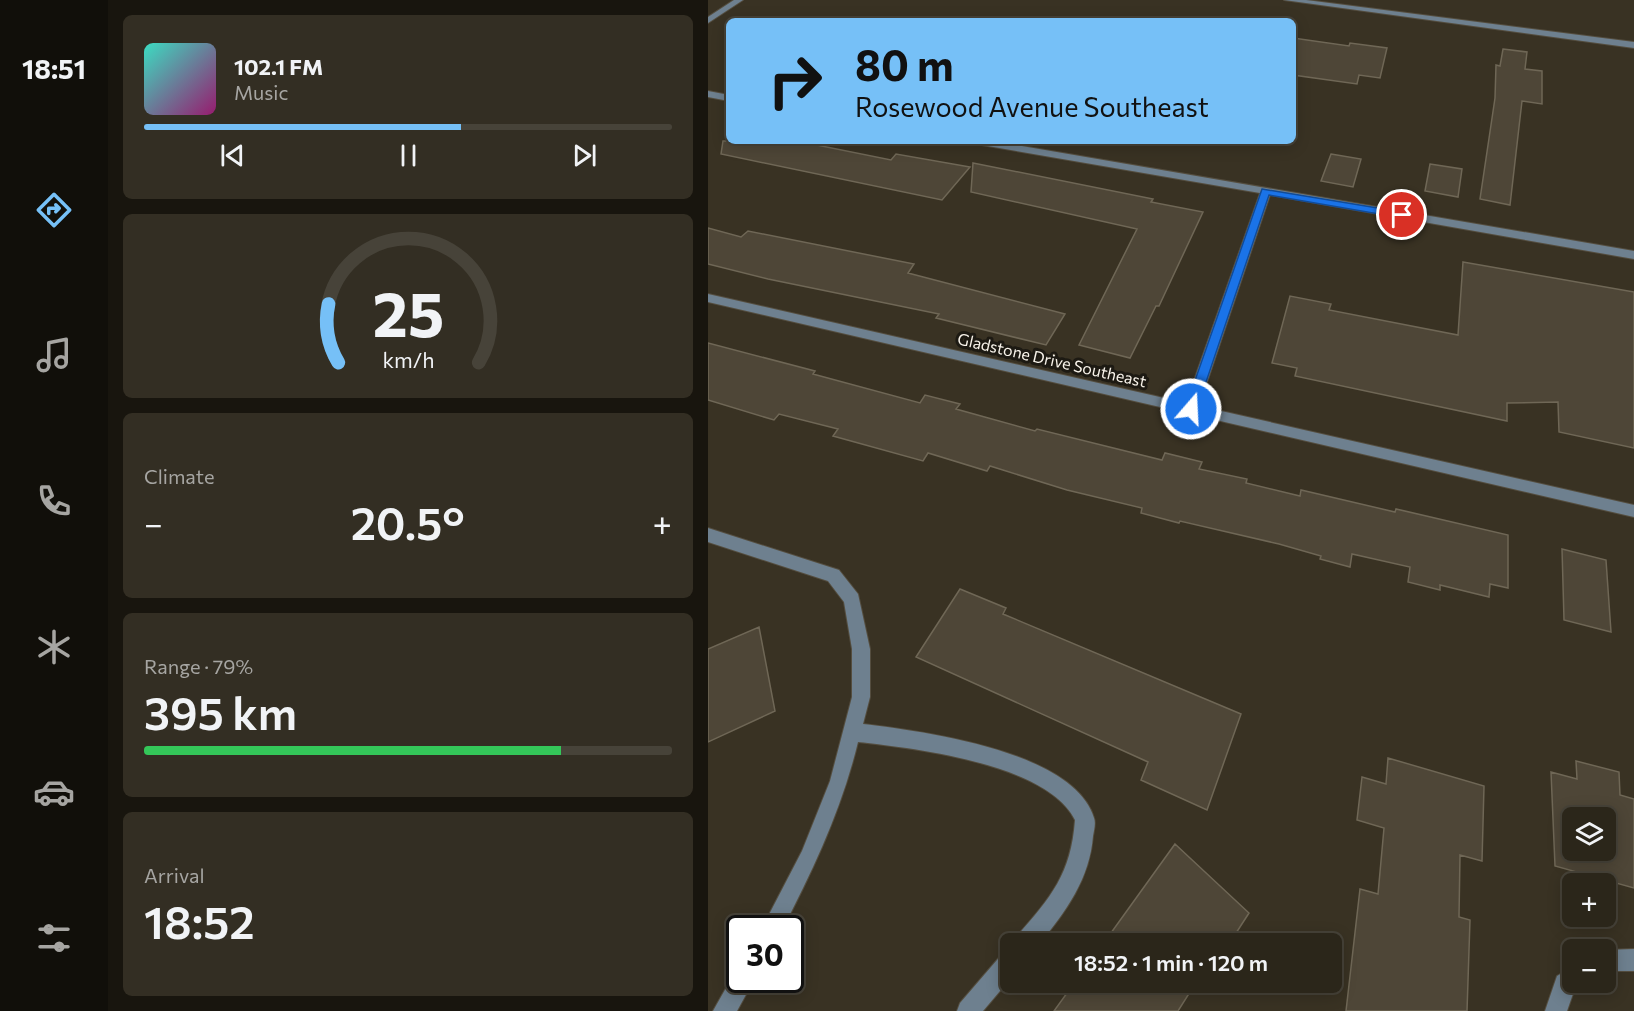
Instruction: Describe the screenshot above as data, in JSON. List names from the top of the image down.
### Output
{
  "streets": {
    "street": ["Gladstone Drive Southeast"]
  },
  "page": {
    "tabs": "18:51",
    "turn": ["80 m", "Rosewood Avenue Southeast"],
    "song": ["102.1 FM", "Music"],
    "tile": [
      "Climate",
      ["Range · 79%", "395 km"],
      ["Arrival", "18:52"]
    ],
    "heat": ["−", "20.5°", "+"],
    "map_buttons": ["+", "−"],
    "limit": "30",
    "trip": "18:52 · 1 min · 120 m",
    "gauge": ["25", "km/h"]
  }
}
